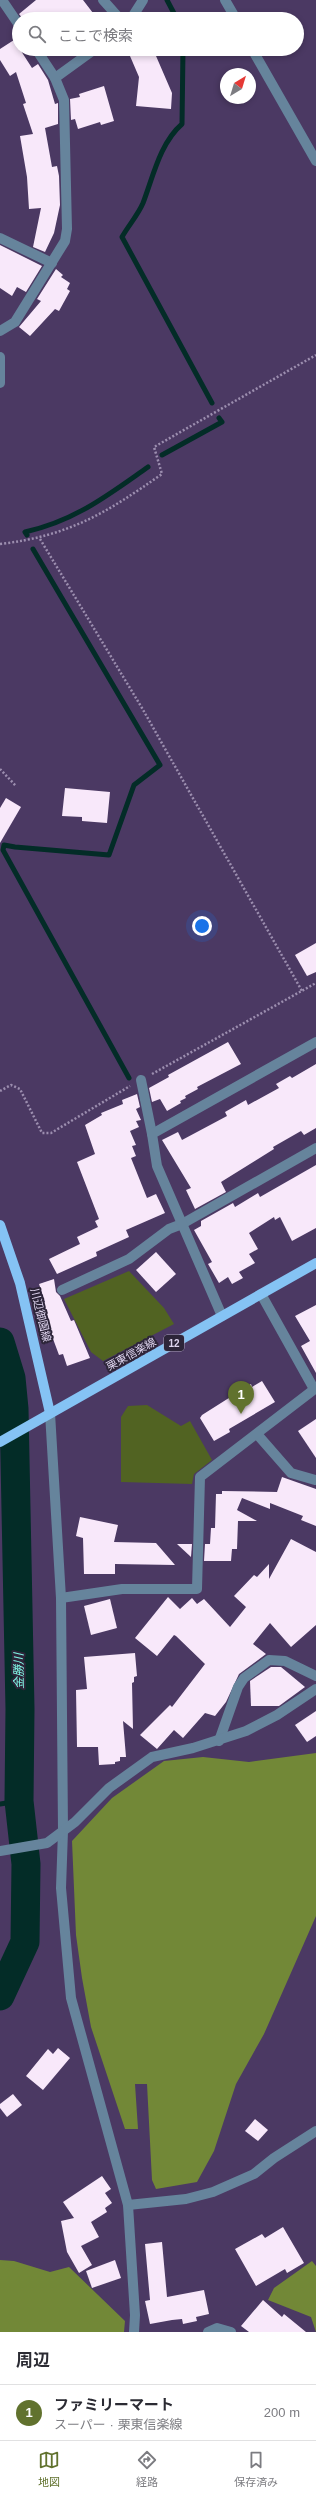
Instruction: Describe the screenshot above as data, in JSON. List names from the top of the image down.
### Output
{
  "streets": {
    "main road": ["川辺御園線", "12", "栗東信楽線"]
  },
  "crossings": [
    ["川辺御園線", "栗東信楽線"]
  ],
  "water": ["金勝川"],
  "north": "top right",
  "page": {
    "search": "ここで検索",
    "pins": "1",
    "heading": "周辺",
    "list": [
      {
        "mark": "1",
        "name": "ファミリーマート",
        "note": "スーパー · 栗東信楽線",
        "value": "200 m"
      }
    ],
    "nav": ["地図", "経路", "保存済み"]
  }
}
